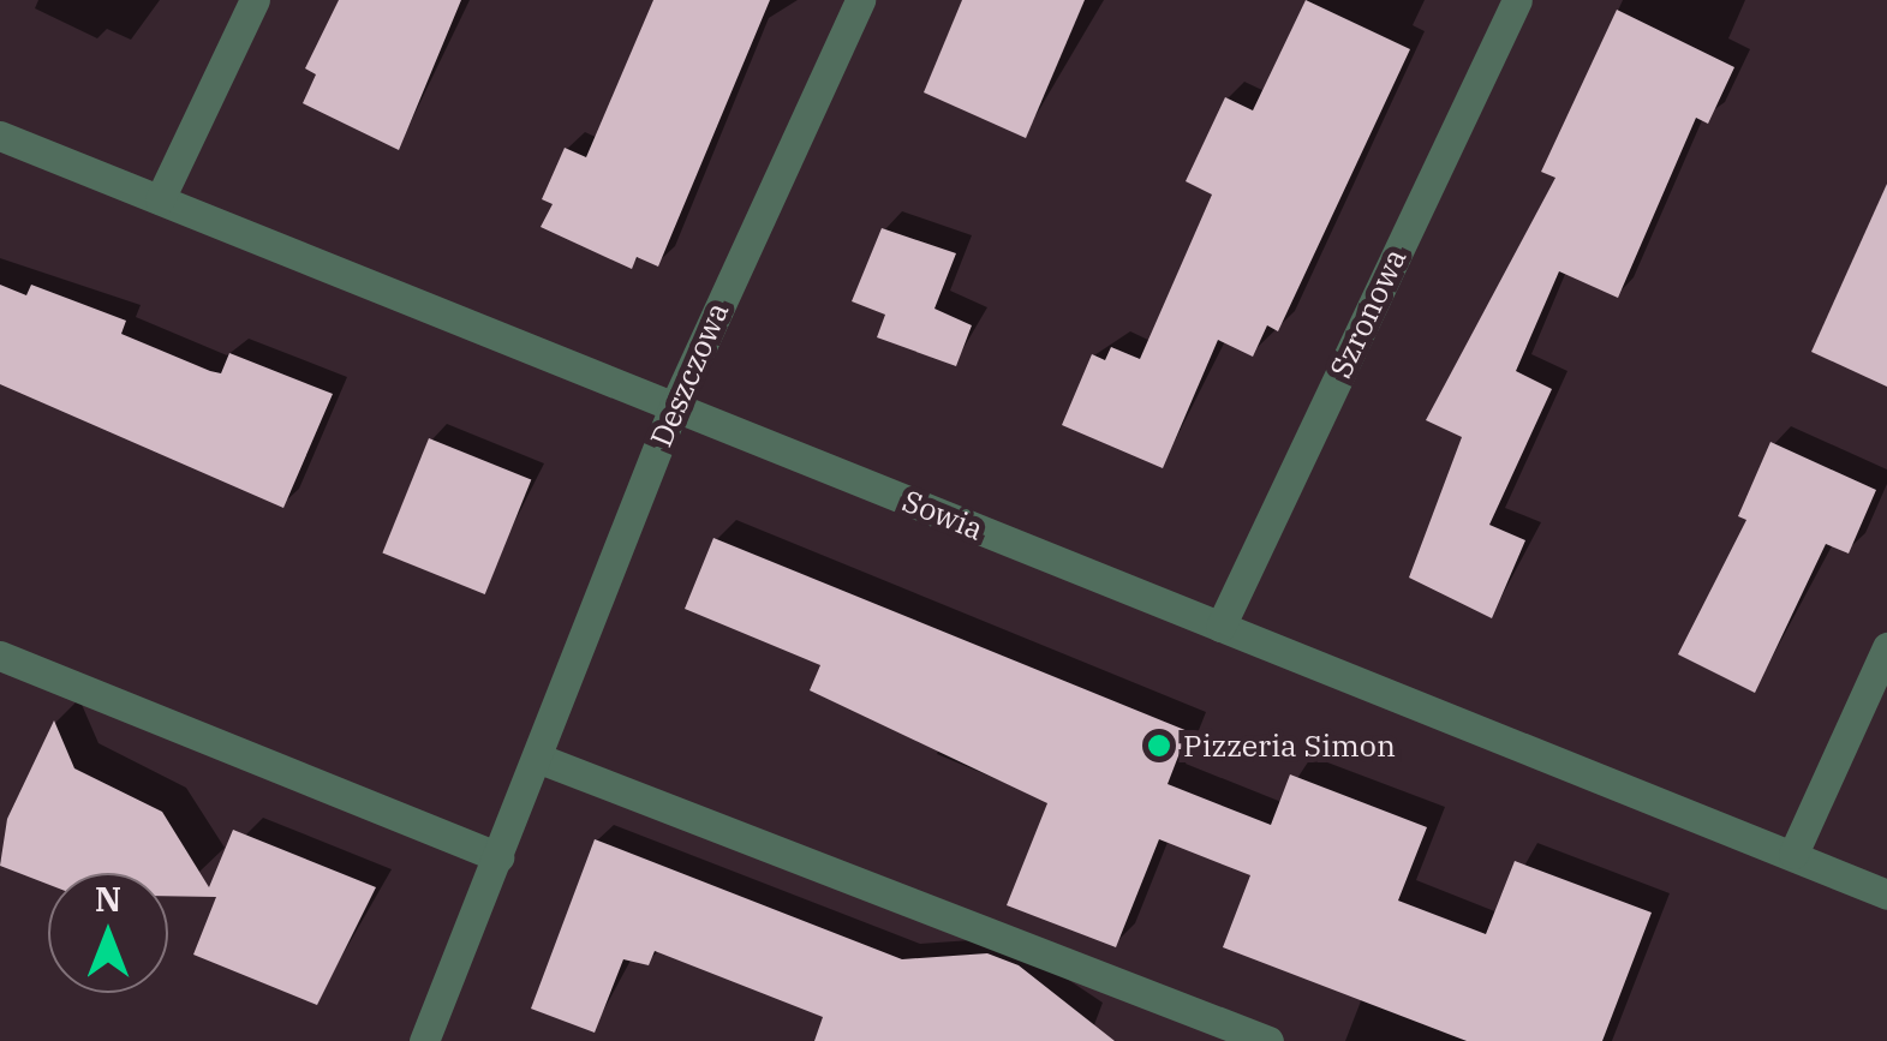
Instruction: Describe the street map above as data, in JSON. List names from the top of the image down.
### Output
{
  "streets": {
    "street": ["Szronowa", "Deszczowa", "Sowia"]
  },
  "crossings": [
    ["Szronowa", "Sowia"],
    ["Deszczowa", "Sowia"]
  ],
  "places": ["Pizzeria Simon"],
  "north": "top"
}
